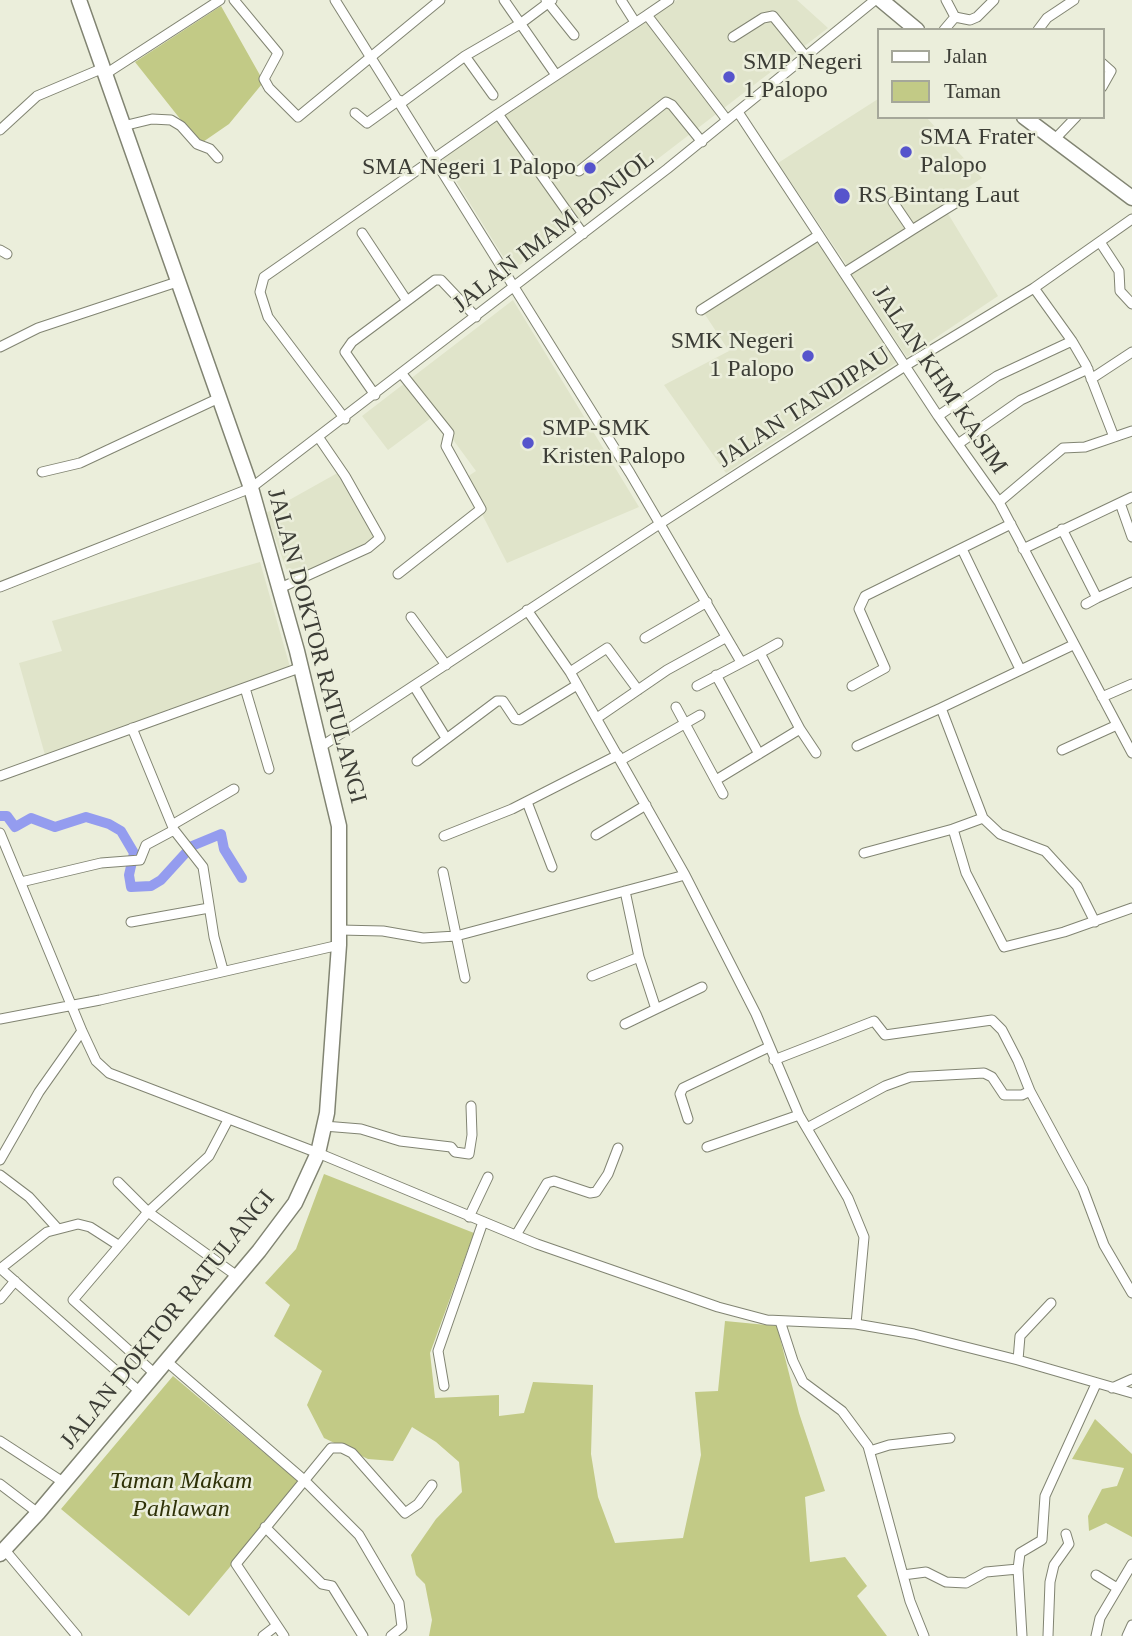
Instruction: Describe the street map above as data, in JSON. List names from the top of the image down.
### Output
{
  "streets": {
    "highway": ["JALAN DOKTOR RATULANGI"],
    "street": ["JALAN IMAM BONJOL", "JALAN KHM KASIM", "JALAN TANDIPAU"]
  },
  "crossings": [
    ["JALAN IMAM BONJOL", "JALAN KHM KASIM"],
    ["JALAN IMAM BONJOL", "JALAN DOKTOR RATULANGI"],
    ["JALAN KHM KASIM", "JALAN TANDIPAU"],
    ["JALAN TANDIPAU", "JALAN DOKTOR RATULANGI"]
  ],
  "parks": ["Taman Makam Pahlawan"],
  "places": [
    "SMP Negeri 1 Palopo",
    "SMA Frater Palopo",
    "SMA Negeri 1 Palopo",
    "RS Bintang Laut",
    "SMK Negeri 1 Palopo",
    "SMP-SMK Kristen Palopo"
  ],
  "legend": ["Jalan", "Taman"]
}
